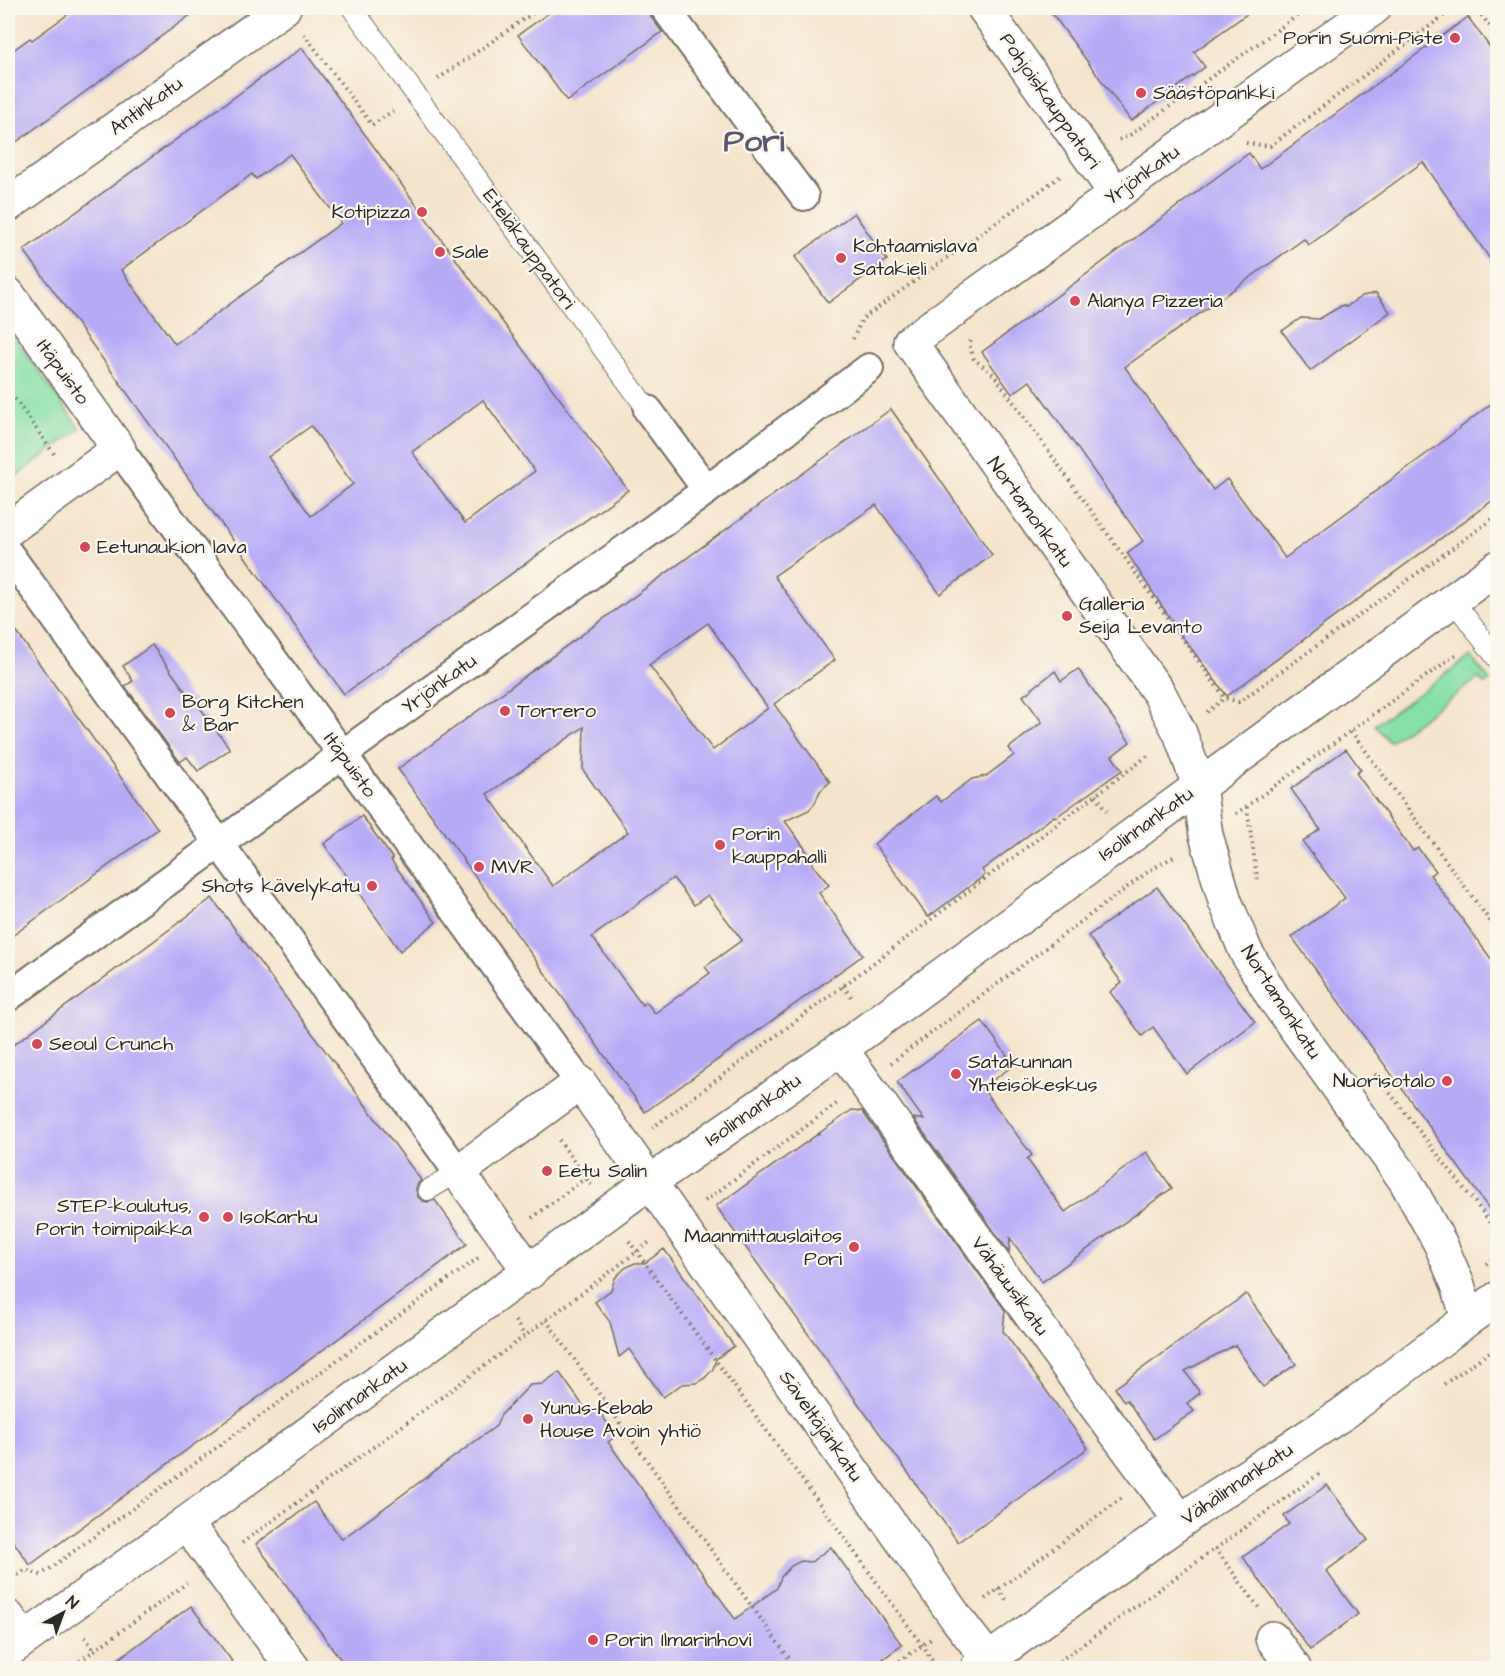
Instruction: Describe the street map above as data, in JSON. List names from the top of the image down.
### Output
{
  "streets": {
    "street": [
      "Pohjoiskauppatori",
      "Antinkatu",
      "Yrjönkatu",
      "Eteläkauppatori",
      "Itäpuisto",
      "Nortamonkatu",
      "Isolinnankatu",
      "Vähäuusikatu",
      "Säveltäjänkatu",
      "Vähälinnankatu"
    ]
  },
  "crossings": [
    ["Pohjoiskauppatori", "Yrjönkatu"],
    ["Yrjönkatu", "Eteläkauppatori"],
    ["Yrjönkatu", "Itäpuisto"],
    ["Yrjönkatu", "Nortamonkatu"],
    ["Itäpuisto", "Isolinnankatu"],
    ["Itäpuisto", "Säveltäjänkatu"],
    ["Nortamonkatu", "Isolinnankatu"],
    ["Nortamonkatu", "Vähälinnankatu"],
    ["Isolinnankatu", "Vähäuusikatu"],
    ["Isolinnankatu", "Säveltäjänkatu"],
    ["Vähäuusikatu", "Vähälinnankatu"],
    ["Säveltäjänkatu", "Vähälinnankatu"]
  ],
  "districts": ["Pori"],
  "places": [
    "Porin Suomi-Piste",
    "Säästöpankki",
    "Kotipizza",
    "Sale",
    "Kohtaamislava Satakieli",
    "Alanya Pizzeria",
    "Eetunaukion lava",
    "Galleria Seija Levanto",
    "Torrero",
    "Borg Kitchen & Bar",
    "Porin kauppahalli",
    "MVR",
    "Shots kävelykatu",
    "Seoul Crunch",
    "Satakunnan Yhteisökeskus",
    "Nuorisotalo",
    "Eetu Salin",
    "STEP-koulutus, Porin toimipaikka",
    "IsoKarhu",
    "Maanmittauslaitos Pori",
    "Yunus-Kebab House Avoin yhtiö",
    "Porin Ilmarinhovi"
  ],
  "north": "top right"
}
